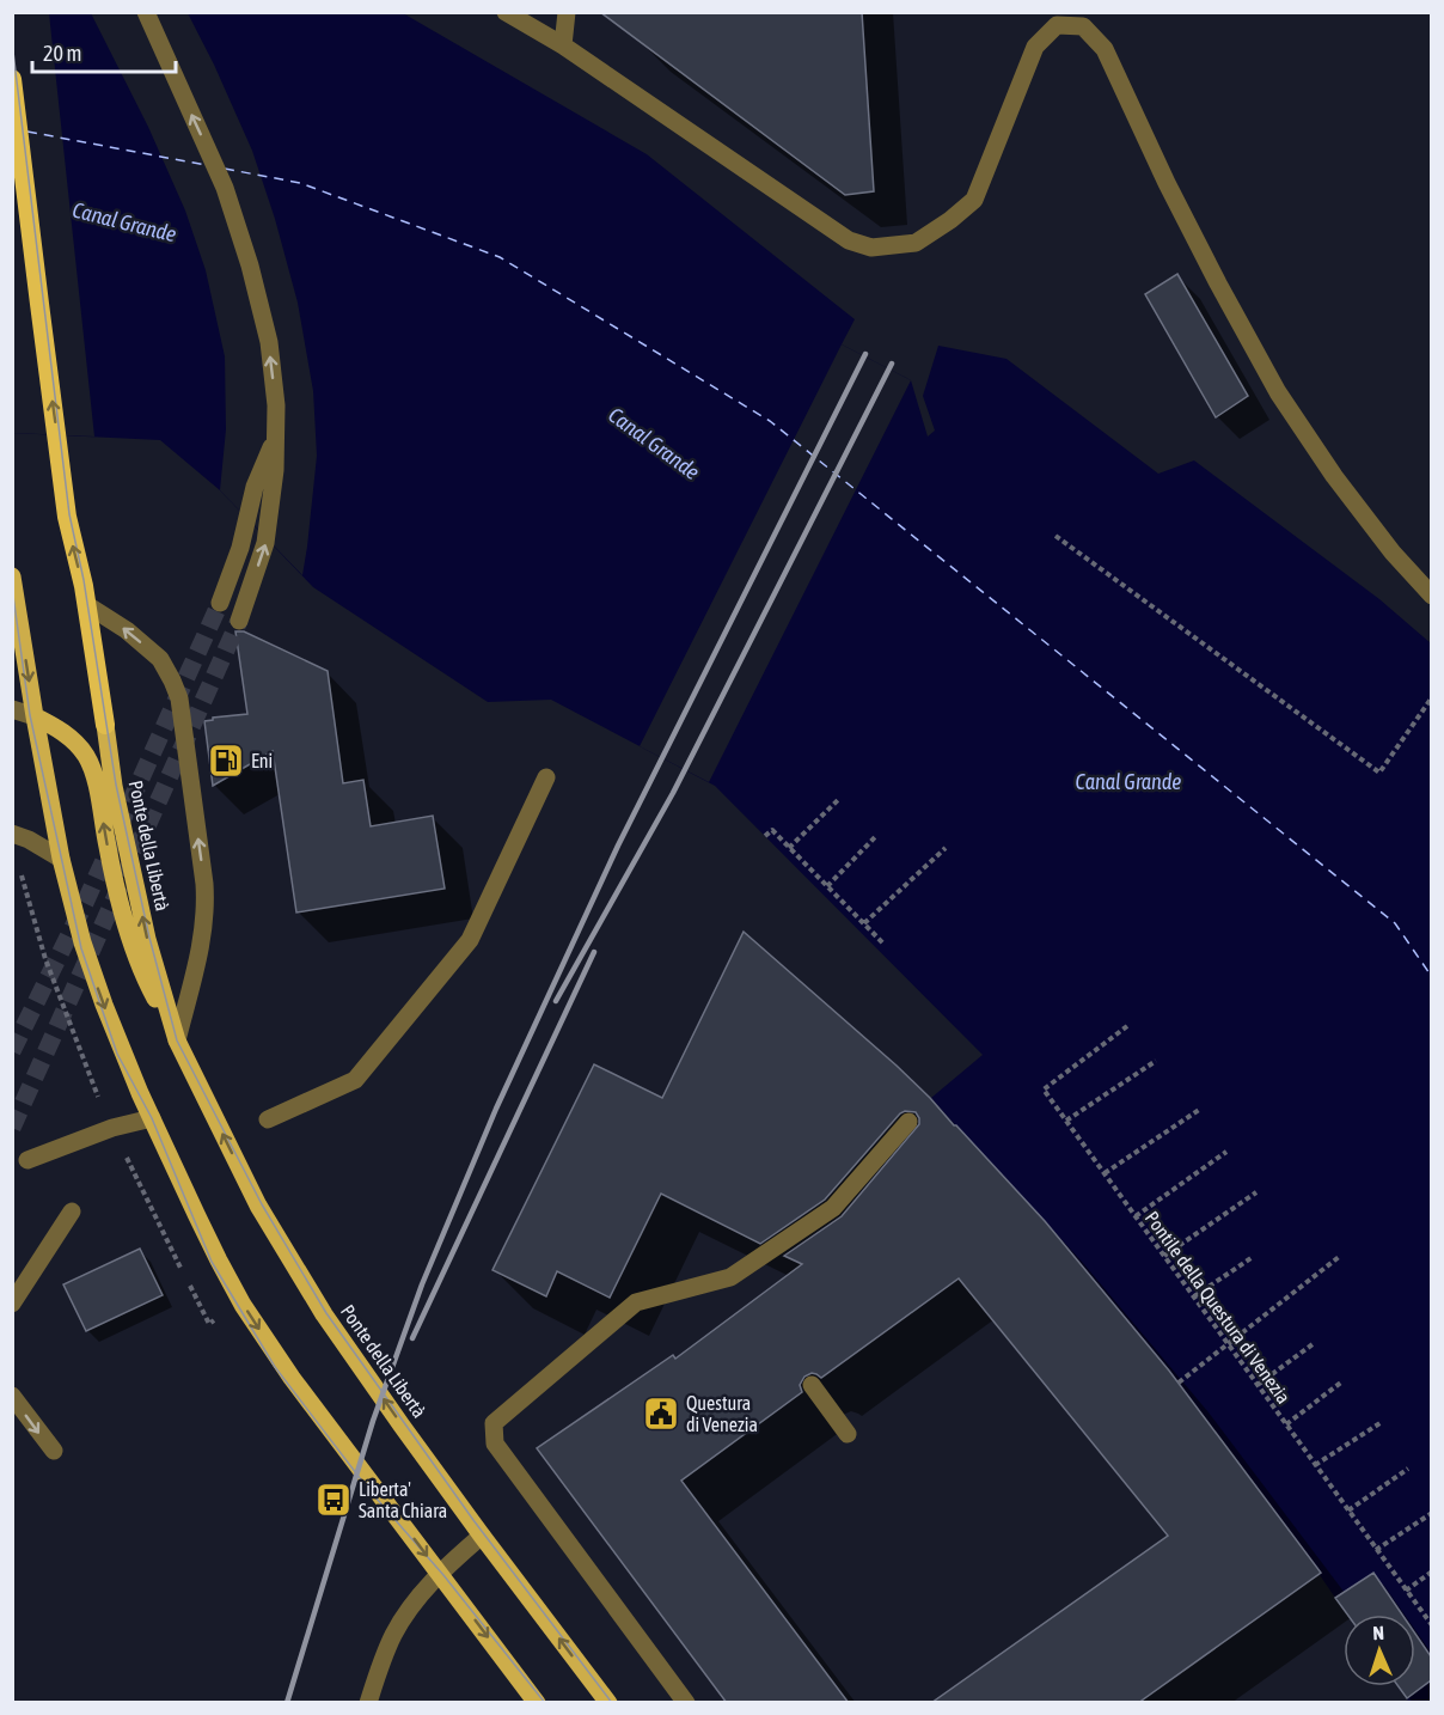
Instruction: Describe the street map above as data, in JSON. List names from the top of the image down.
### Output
{
  "streets": {
    "highway": ["Ponte della Libertà"],
    "path": ["Pontile della Questura di Venezia"]
  },
  "one_way": ["Ponte della Libertà"],
  "water": ["Canal Grande"],
  "places": {
    "fuel station": ["Eni"],
    "public building": ["Questura di Venezia"],
    "bus stop": ["Liberta' Santa Chiara"]
  },
  "scale_bar": "20 m",
  "north": "top"
}
